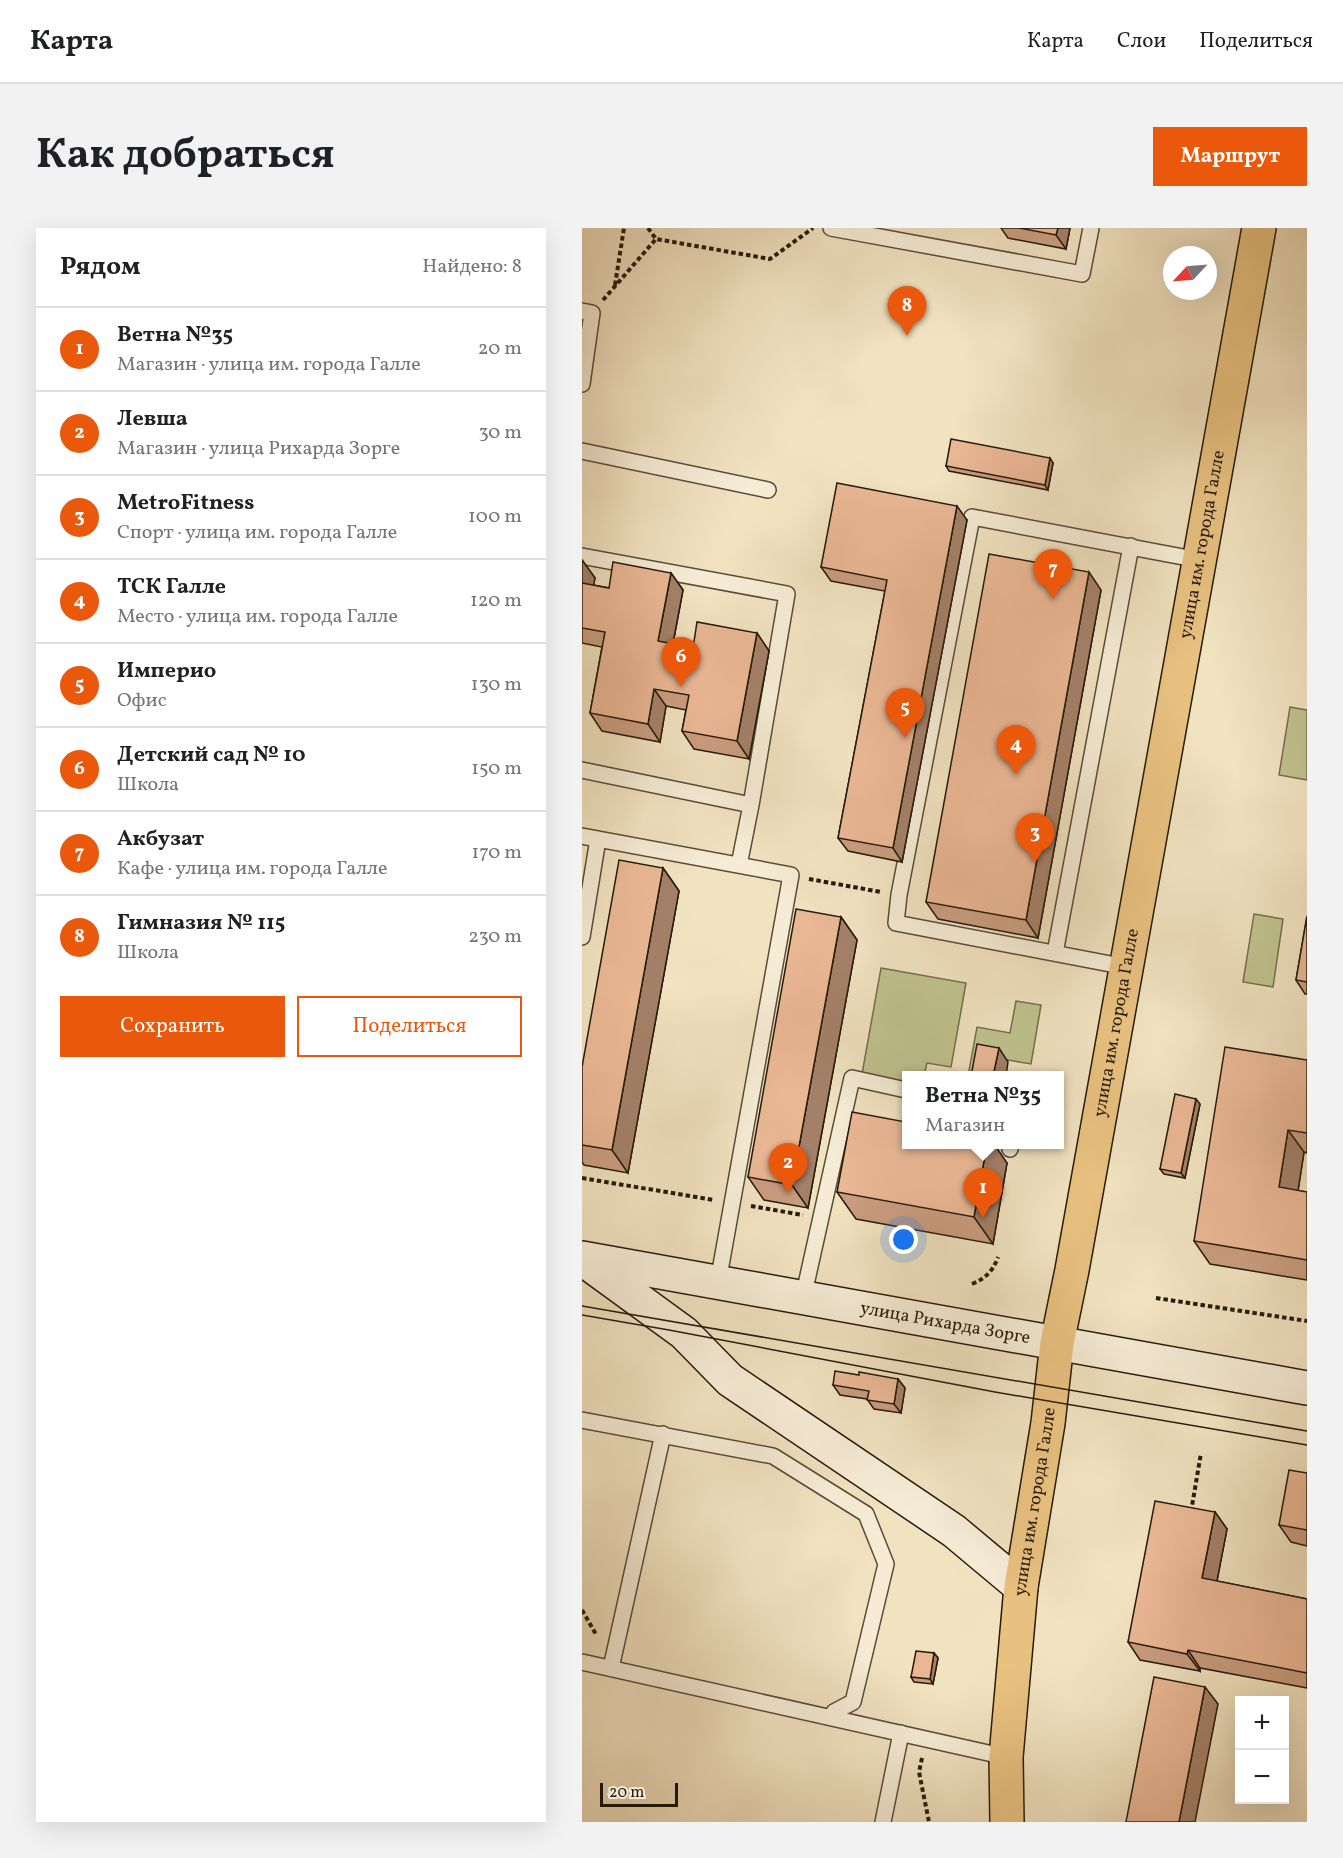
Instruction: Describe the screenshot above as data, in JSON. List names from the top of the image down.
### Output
{
  "streets": {
    "main road": ["улица им. города Галле", "улица Рихарда Зорге"]
  },
  "crossings": [
    ["улица им. города Галле", "улица Рихарда Зорге"]
  ],
  "scale_bar": "20 m",
  "north": "bottom left",
  "page": {
    "header": "Карта",
    "nav": ["Карта", "Слои", "Поделиться"],
    "title": "Как добраться",
    "buttons": [
      "Маршрут",
      ["Сохранить", "Поделиться"]
    ],
    "heading": ["Рядом", "Найдено: 8"],
    "pins": [
      "8",
      "7",
      "6",
      "5",
      "4",
      "3",
      "2",
      "1"
    ],
    "list": [
      {
        "mark": "1",
        "name": "Ветна №35",
        "note": "Магазин · улица им. города Галле",
        "value": "20 m"
      },
      {
        "mark": "2",
        "name": "Левша",
        "note": "Магазин · улица Рихарда Зорге",
        "value": "30 m"
      },
      {
        "mark": "3",
        "name": "MetroFitness",
        "note": "Спорт · улица им. города Галле",
        "value": "100 m"
      },
      {
        "mark": "4",
        "name": "ТСК Галле",
        "note": "Место · улица им. города Галле",
        "value": "120 m"
      },
      {
        "mark": "5",
        "name": "Империо",
        "note": "Офис",
        "value": "130 m"
      },
      {
        "mark": "6",
        "name": "Детский сад № 10",
        "note": "Школа",
        "value": "150 m"
      },
      {
        "mark": "7",
        "name": "Акбузат",
        "note": "Кафе · улица им. города Галле",
        "value": "170 m"
      },
      {
        "mark": "8",
        "name": "Гимназия № 115",
        "note": "Школа",
        "value": "230 m"
      }
    ],
    "popup": ["Ветна №35", "Магазин"],
    "map_buttons": ["+", "−"],
    "scale": "20 m"
  }
}
